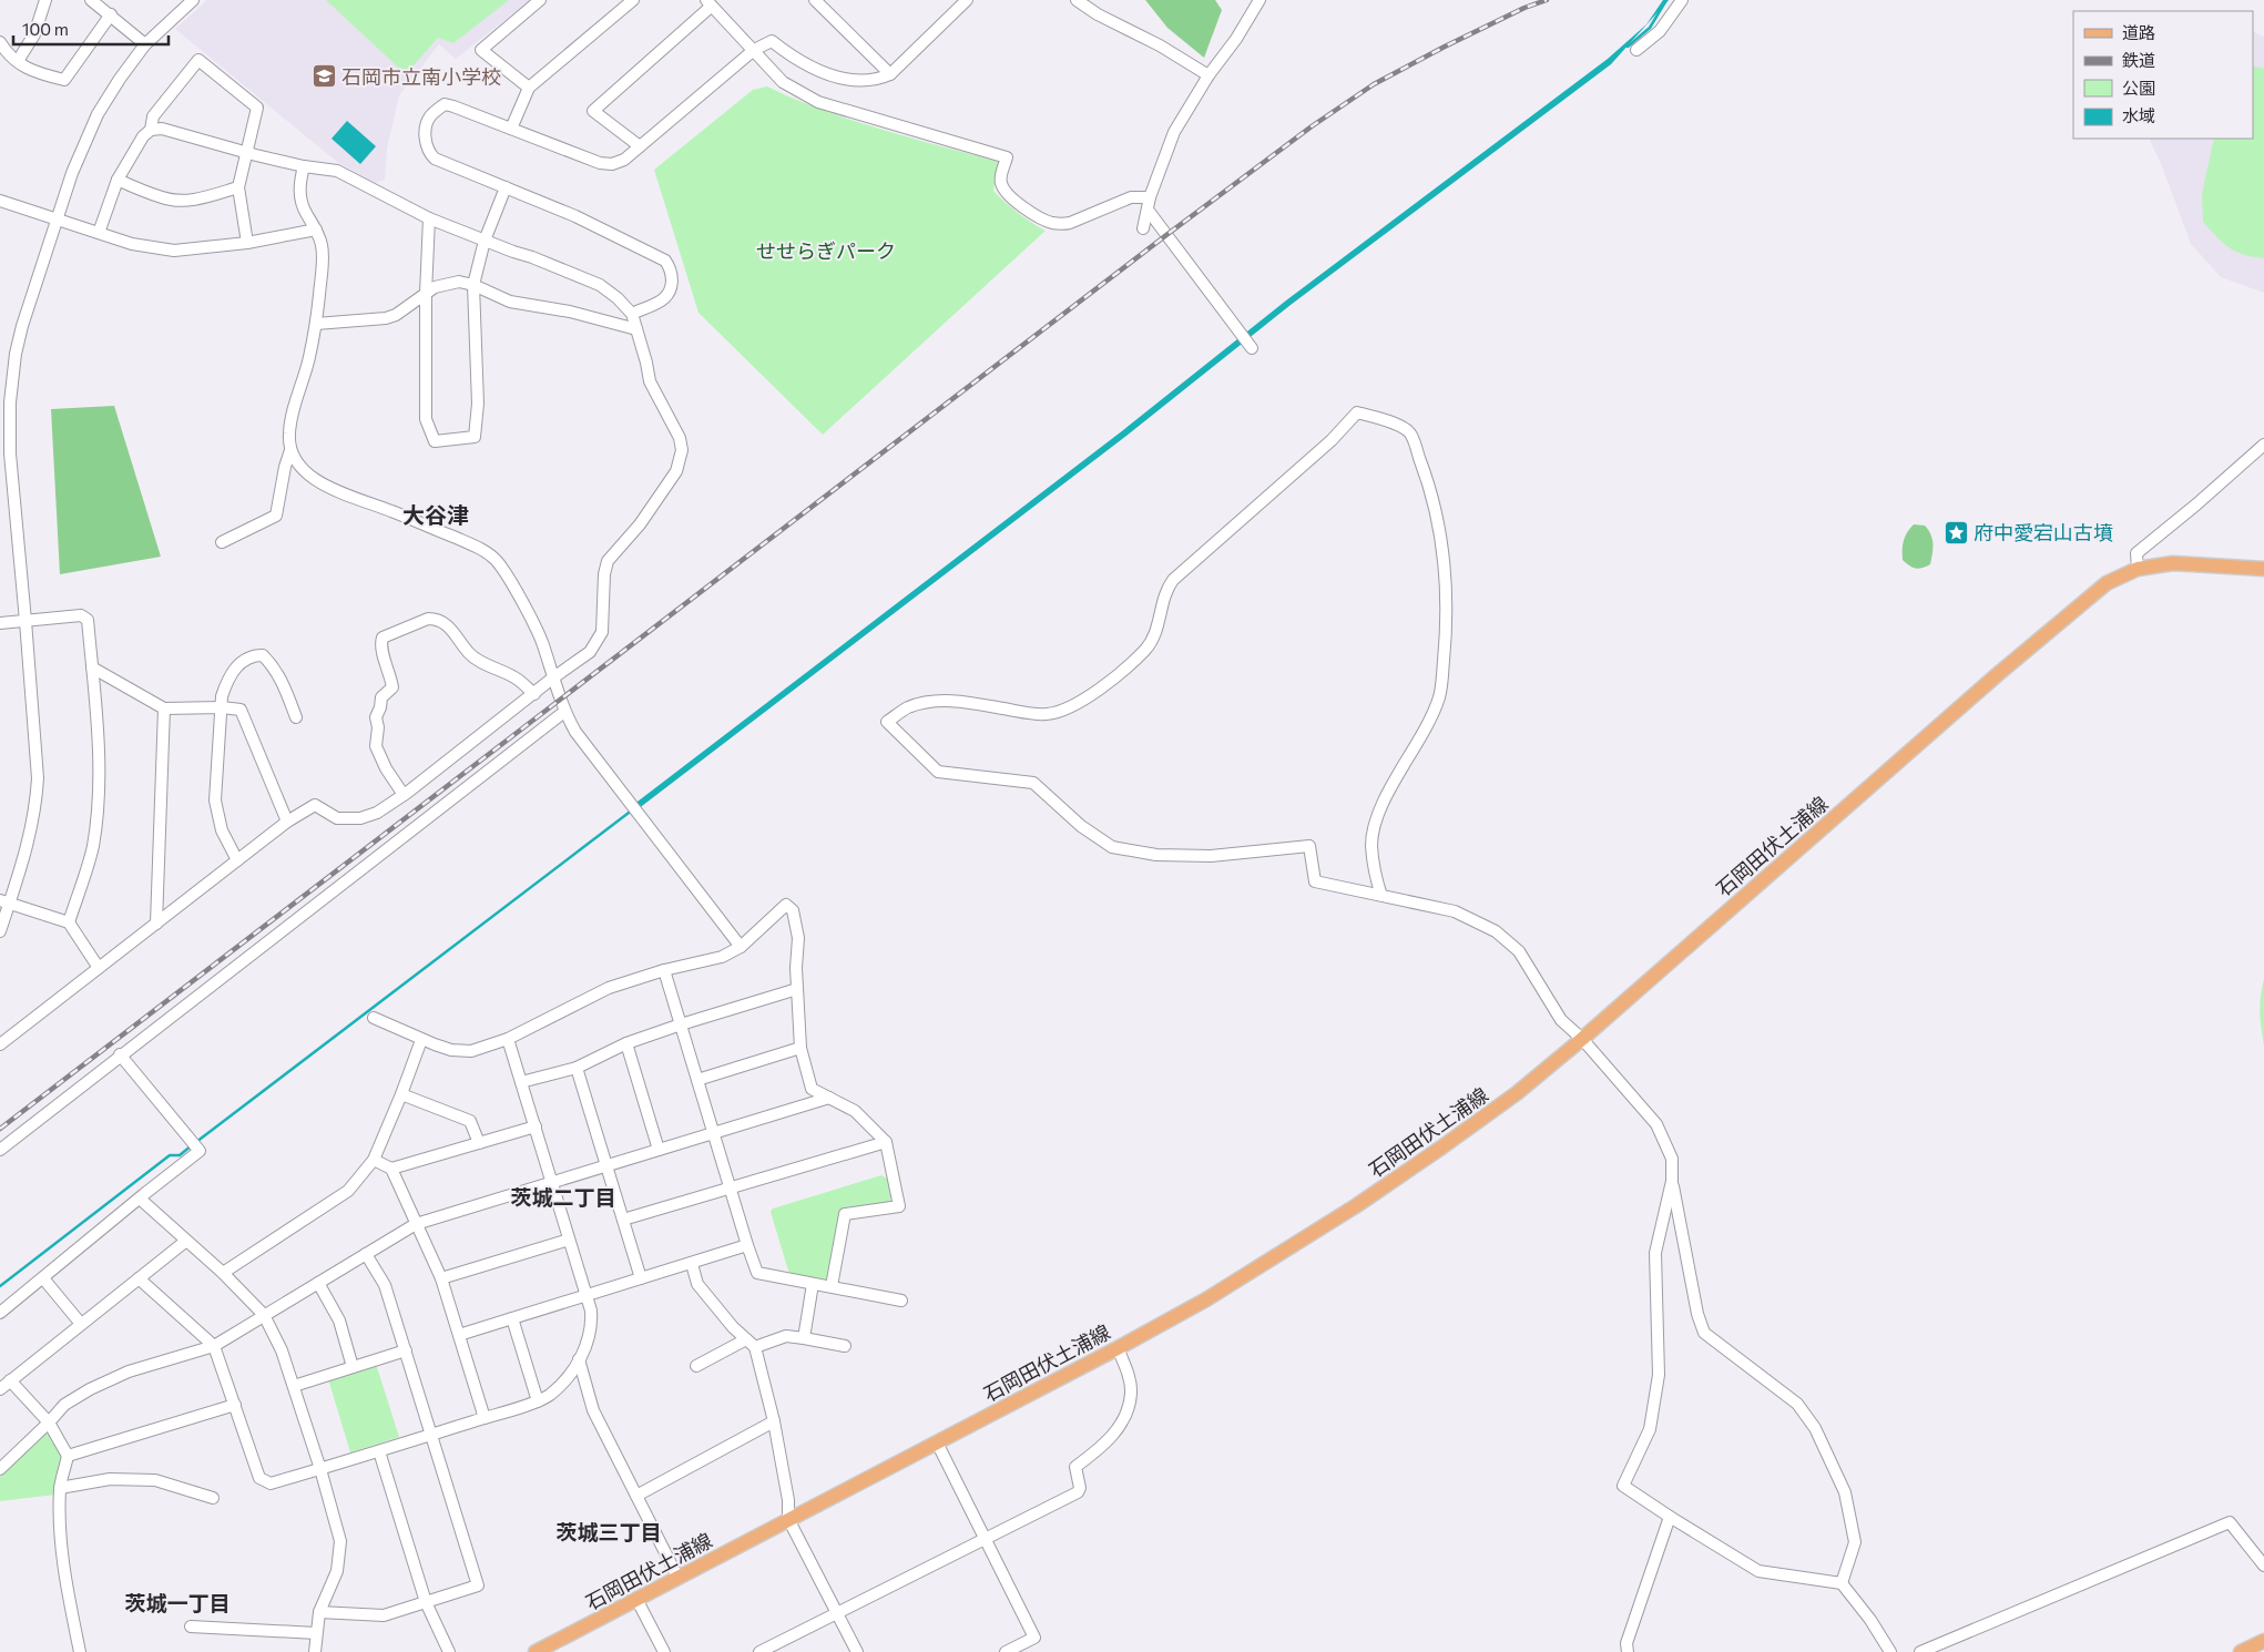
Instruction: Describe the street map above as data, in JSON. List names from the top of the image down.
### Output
{
  "streets": {
    "main road": ["石岡田伏土浦線"]
  },
  "districts": [
    "大谷津",
    "茨城二丁目",
    "茨城三丁目",
    "茨城一丁目"
  ],
  "parks": ["せせらぎパーク"],
  "places": {
    "school or university": ["石岡市立南小学校"],
    "place": ["府中愛宕山古墳"]
  },
  "legend": [
    "道路",
    "鉄道",
    "公園",
    "水域"
  ],
  "scale_bar": "100 m"
}
